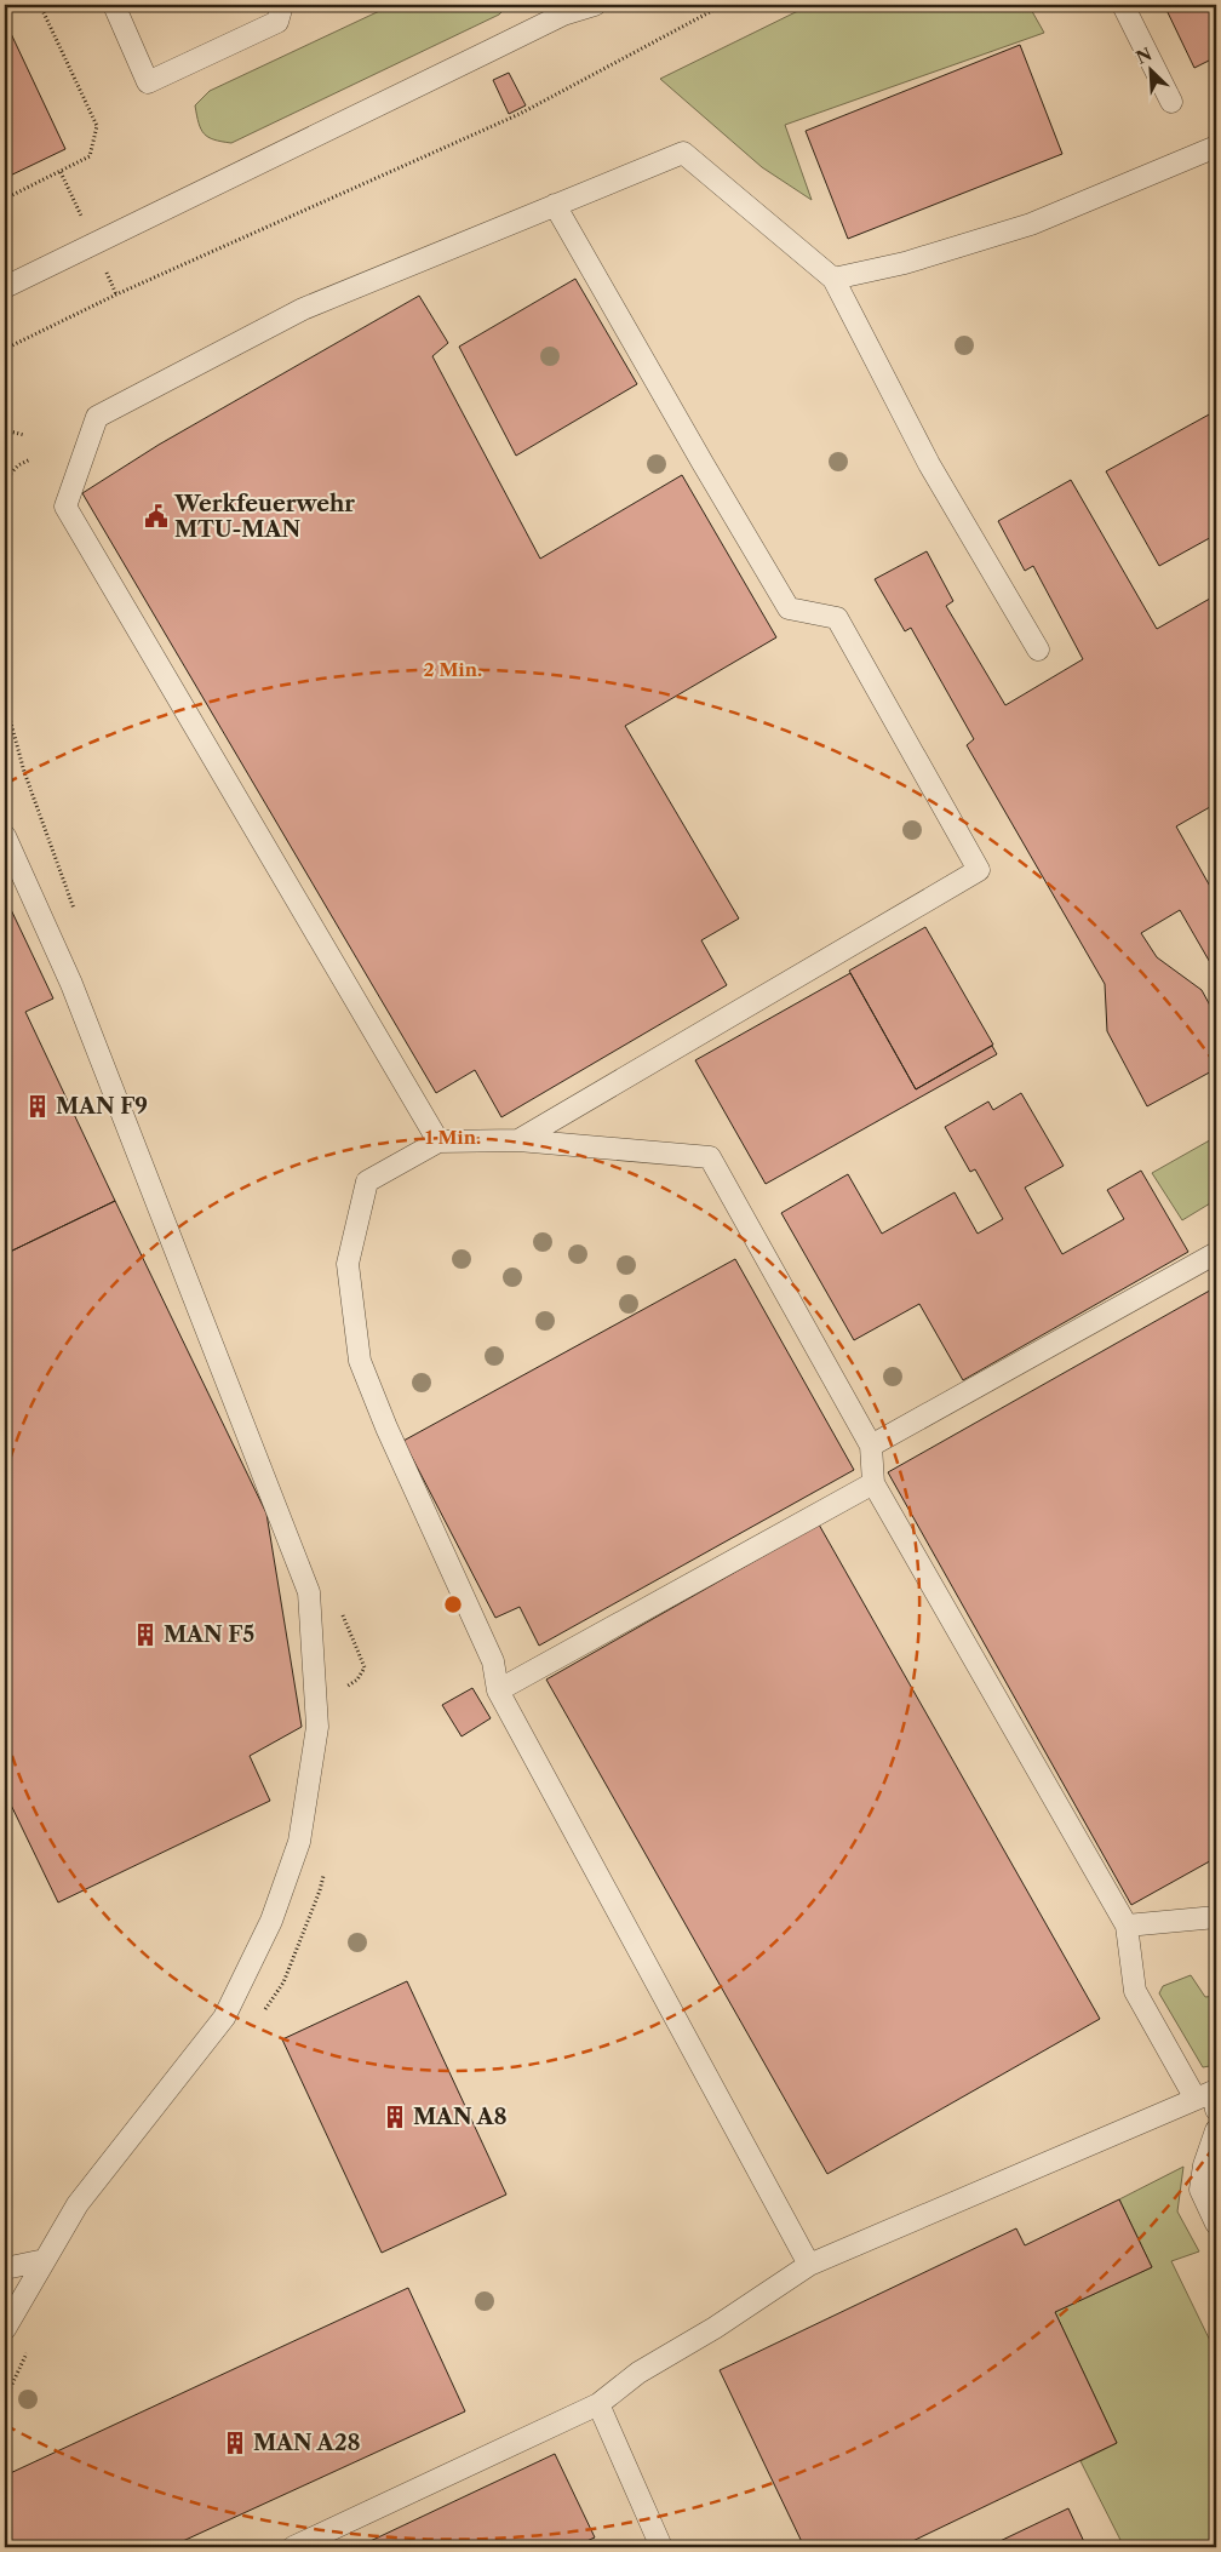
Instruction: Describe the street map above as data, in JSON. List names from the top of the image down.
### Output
{
  "places": {
    "public building": ["Werkfeuerwehr MTU-MAN"],
    "building": [
      "MAN F9",
      "MAN F5",
      "MAN A8",
      "MAN A28"
    ]
  },
  "north": "top left",
  "rings": ["2 Min.", "1 Min."]
}
